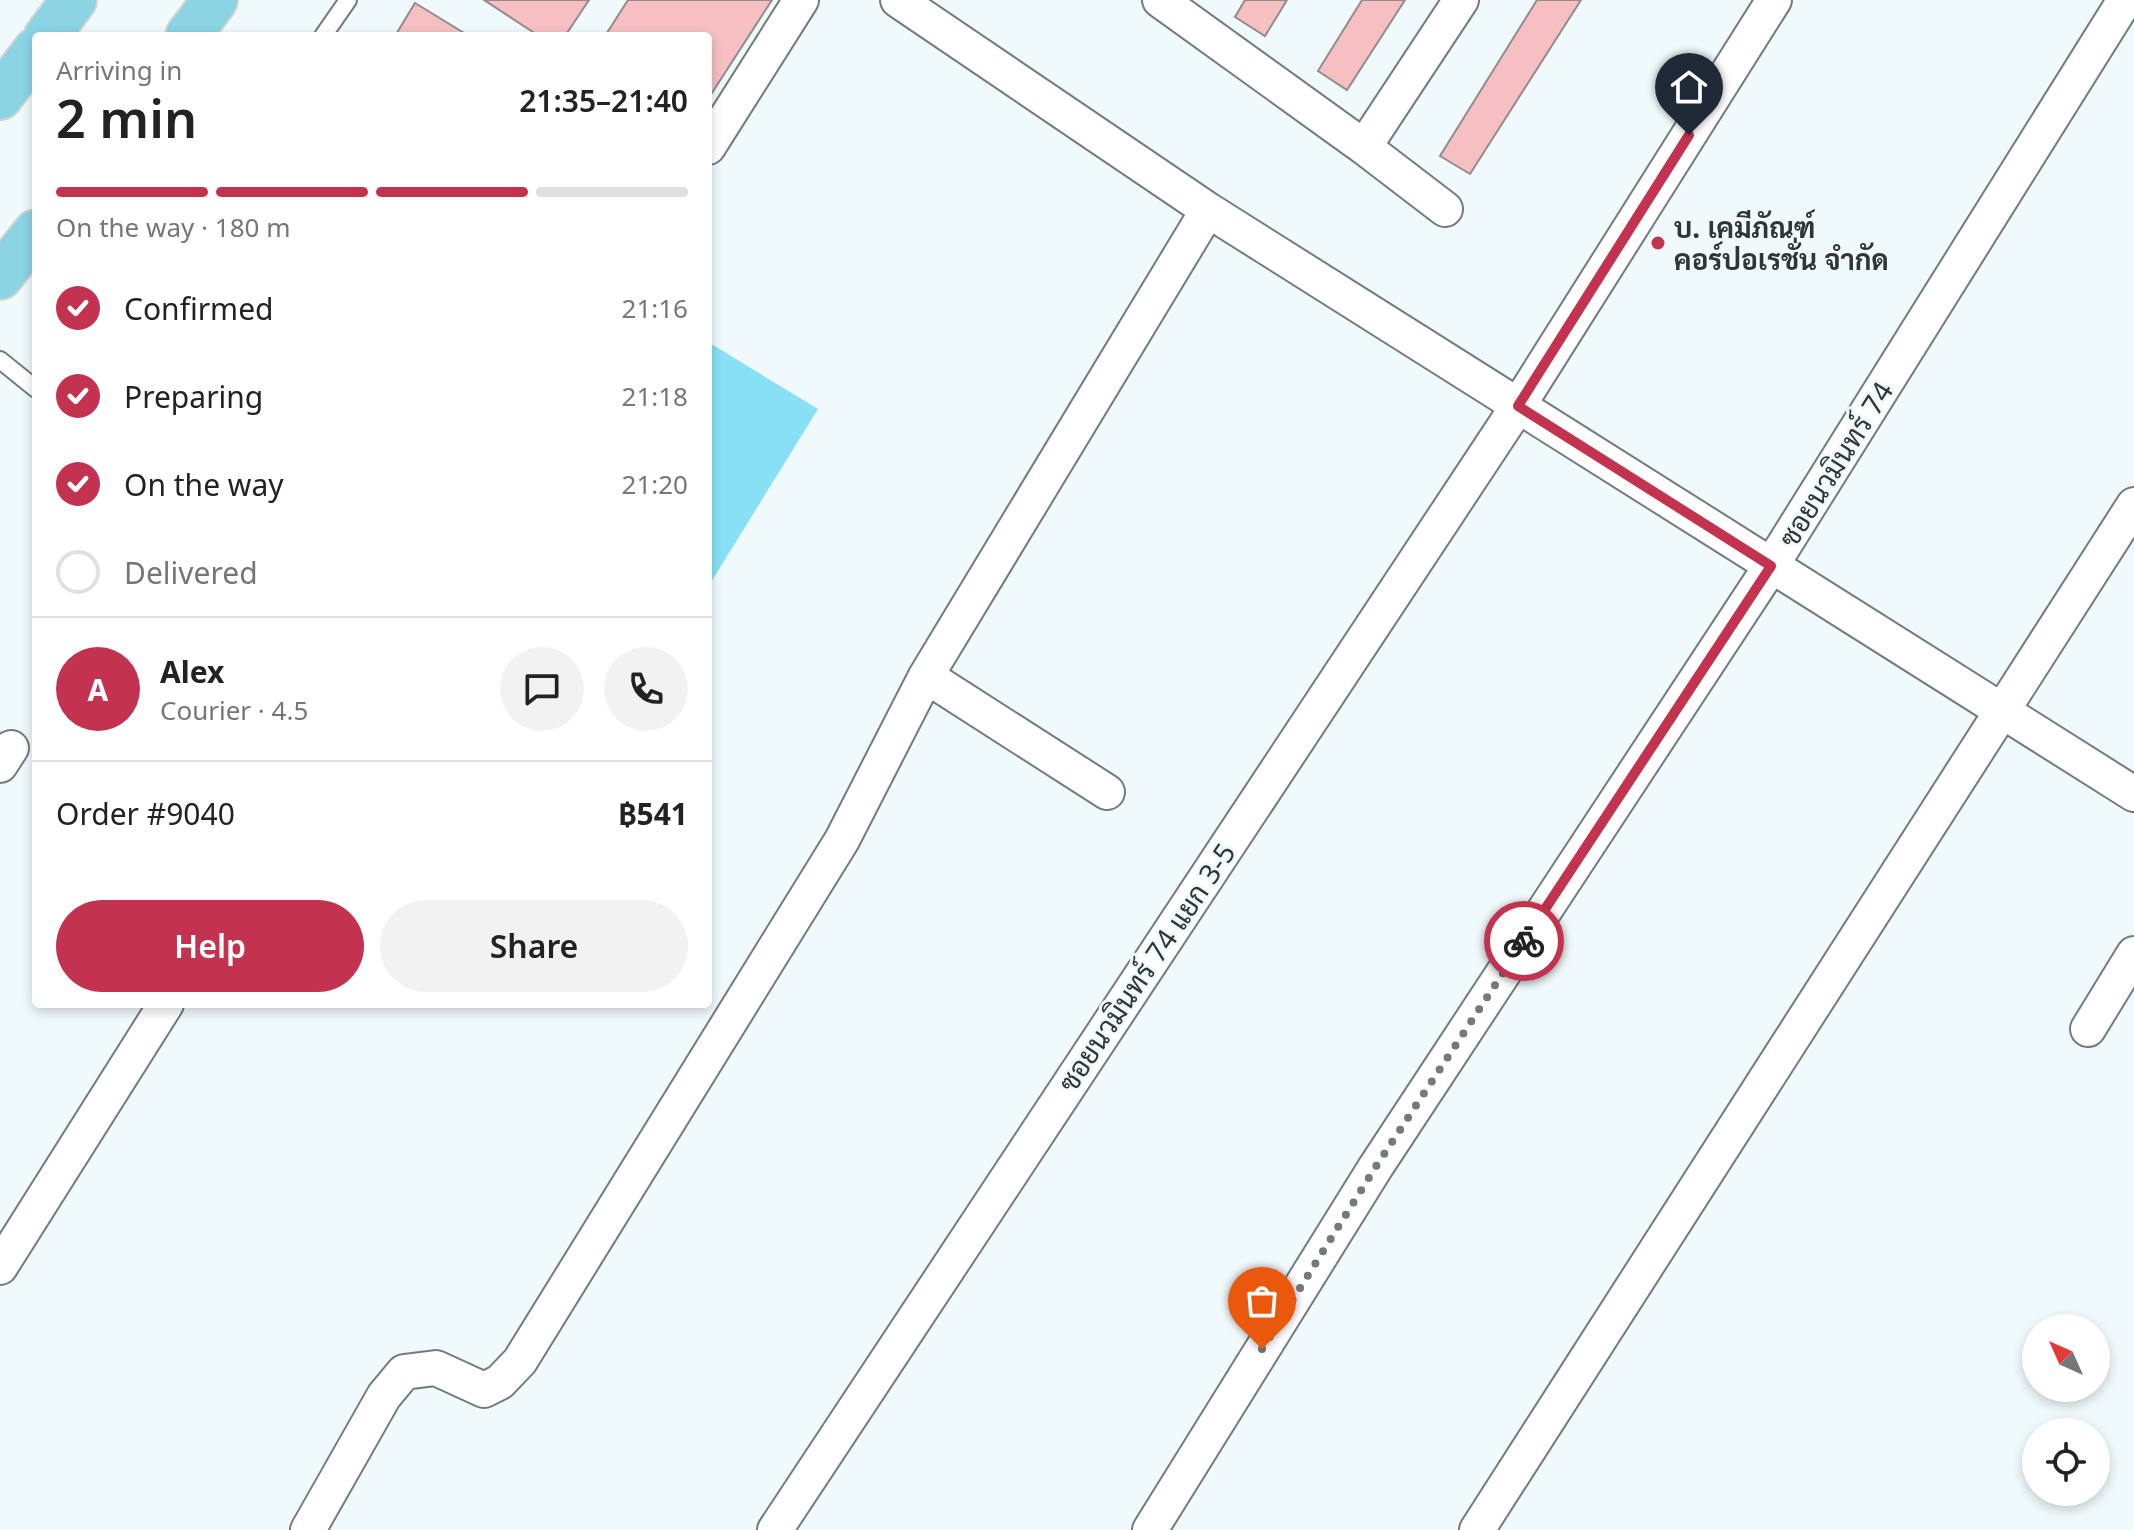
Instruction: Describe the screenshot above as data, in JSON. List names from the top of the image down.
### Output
{
  "streets": {
    "street": ["ซอยนวมินทร์ 74", "ซอยนวมินทร์ 74 แยก 3-5"]
  },
  "places": ["บ. เคมีภัณฑ์ คอร์ปอเรชั่น จำกัด"],
  "north": "top left",
  "page": {
    "heading": ["2 min", "Arriving in", "21:35–21:40"],
    "panel": [
      "Alex",
      "Courier · 4.5",
      "Order #9040",
      "฿541"
    ],
    "bar": "On the way · 180 m",
    "list": [
      ["Confirmed", "21:16"],
      ["Preparing", "21:18"],
      ["On the way", "21:20"],
      "Delivered"
    ],
    "round": "A",
    "buttons": ["Help", "Share"]
  }
}
